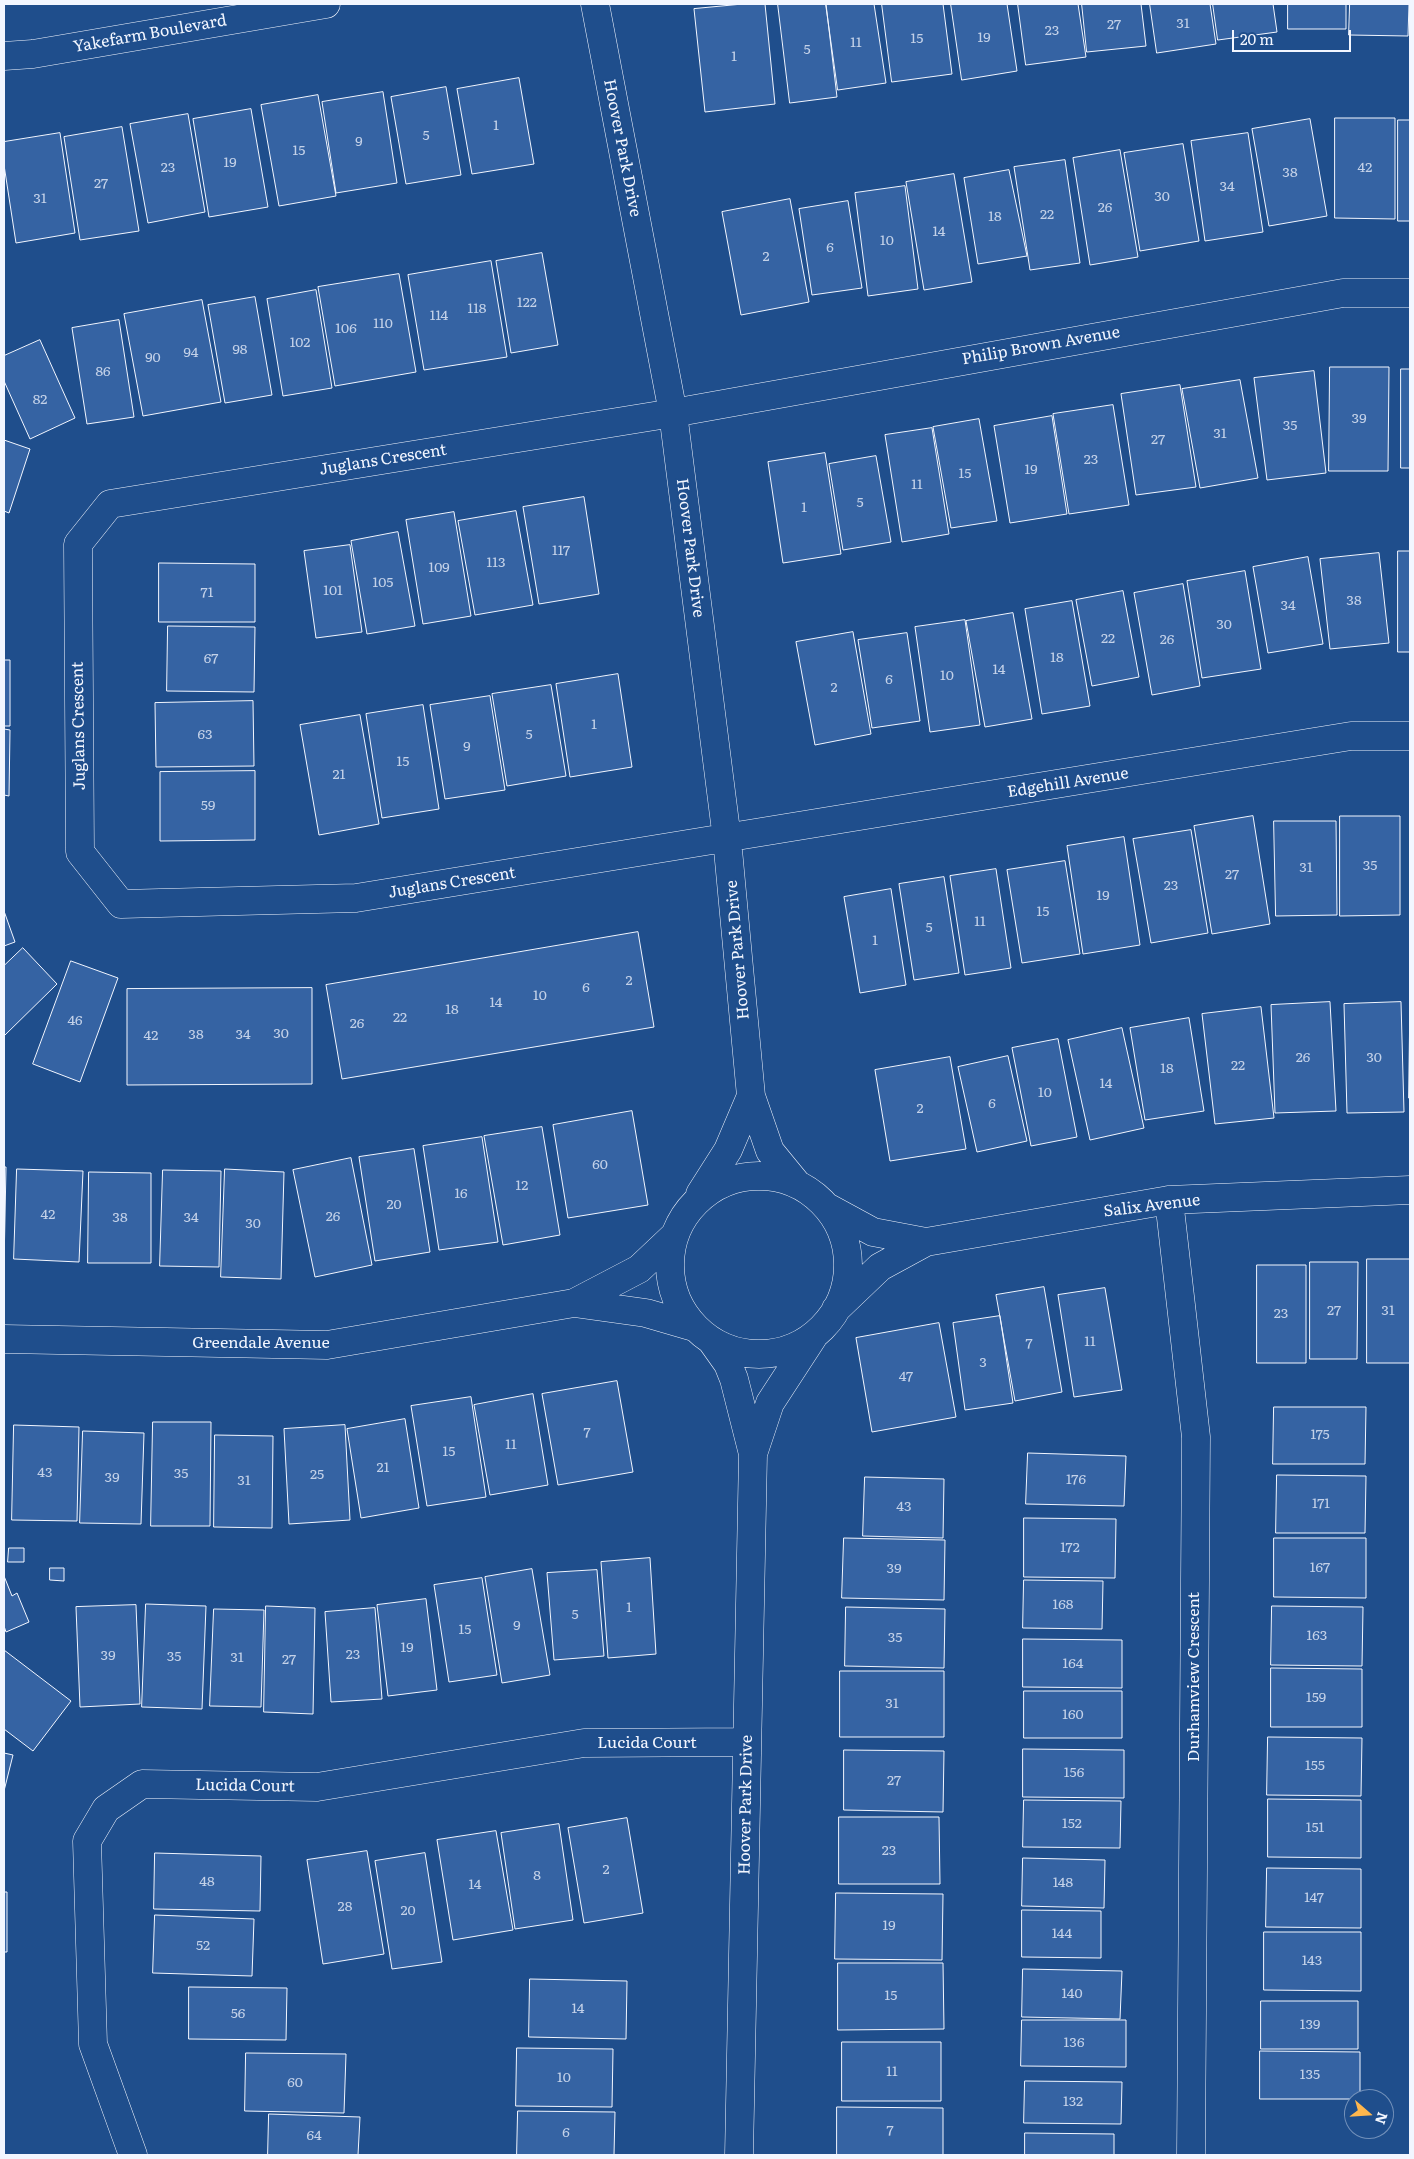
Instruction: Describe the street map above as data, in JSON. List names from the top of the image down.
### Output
{
  "streets": {
    "street": [
      "Yakefarm Boulevard",
      "Hoover Park Drive",
      "Philip Brown Avenue",
      "Juglans Crescent",
      "Edgehill Avenue",
      "Salix Avenue",
      "Greendale Avenue",
      "Durhamview Crescent",
      "Lucida Court"
    ]
  },
  "crossings": [
    ["Hoover Park Drive", "Philip Brown Avenue"],
    ["Hoover Park Drive", "Juglans Crescent"],
    ["Hoover Park Drive", "Edgehill Avenue"],
    ["Hoover Park Drive", "Salix Avenue"],
    ["Hoover Park Drive", "Greendale Avenue"],
    ["Hoover Park Drive", "Lucida Court"],
    ["Philip Brown Avenue", "Juglans Crescent"],
    ["Juglans Crescent", "Edgehill Avenue"],
    ["Salix Avenue", "Greendale Avenue"],
    ["Salix Avenue", "Durhamview Crescent"]
  ],
  "house_numbers": [
    "31",
    "27",
    "23",
    "19",
    "15",
    "11",
    "5",
    "1",
    "1",
    "5",
    "9",
    "15",
    "19",
    "23",
    "42",
    "38",
    "27",
    "34",
    "30",
    "31",
    "26",
    "22",
    "18",
    "14",
    "10",
    "6",
    "2",
    "122",
    "118",
    "114",
    "110",
    "106",
    "102",
    "98",
    "94",
    "90",
    "86",
    "82",
    "39",
    "35",
    "31",
    "27",
    "23",
    "19",
    "15",
    "11",
    "5",
    "1",
    "117",
    "113",
    "109",
    "105",
    "101",
    "71",
    "38",
    "34",
    "30",
    "22",
    "26",
    "18",
    "67",
    "14",
    "10",
    "6",
    "2",
    "1",
    "63",
    "5",
    "9",
    "15",
    "21",
    "59",
    "35",
    "31",
    "27",
    "23",
    "19",
    "15",
    "11",
    "5",
    "1",
    "2",
    "6",
    "10",
    "14",
    "18",
    "22",
    "46",
    "26",
    "30",
    "38",
    "34",
    "42",
    "26",
    "30",
    "22",
    "18",
    "14",
    "10",
    "6",
    "2",
    "60",
    "12",
    "16",
    "20",
    "42",
    "26",
    "38",
    "34",
    "30",
    "27",
    "31",
    "23",
    "11",
    "7",
    "3",
    "47",
    "7",
    "175",
    "11",
    "15",
    "21",
    "43",
    "35",
    "25",
    "39",
    "176",
    "31",
    "171",
    "43",
    "172",
    "167",
    "39",
    "168",
    "1",
    "5",
    "9",
    "15",
    "163",
    "35",
    "19",
    "23",
    "39",
    "35",
    "31",
    "27",
    "164",
    "159",
    "31",
    "160",
    "155",
    "156",
    "27",
    "152",
    "151",
    "23",
    "2",
    "8",
    "48",
    "148",
    "14",
    "147",
    "28",
    "20",
    "19",
    "144",
    "52",
    "143",
    "140",
    "15",
    "14",
    "56",
    "139",
    "136",
    "11",
    "135",
    "10",
    "60",
    "132",
    "7",
    "6",
    "64"
  ],
  "scale_bar": "20 m",
  "north": "right"
}
